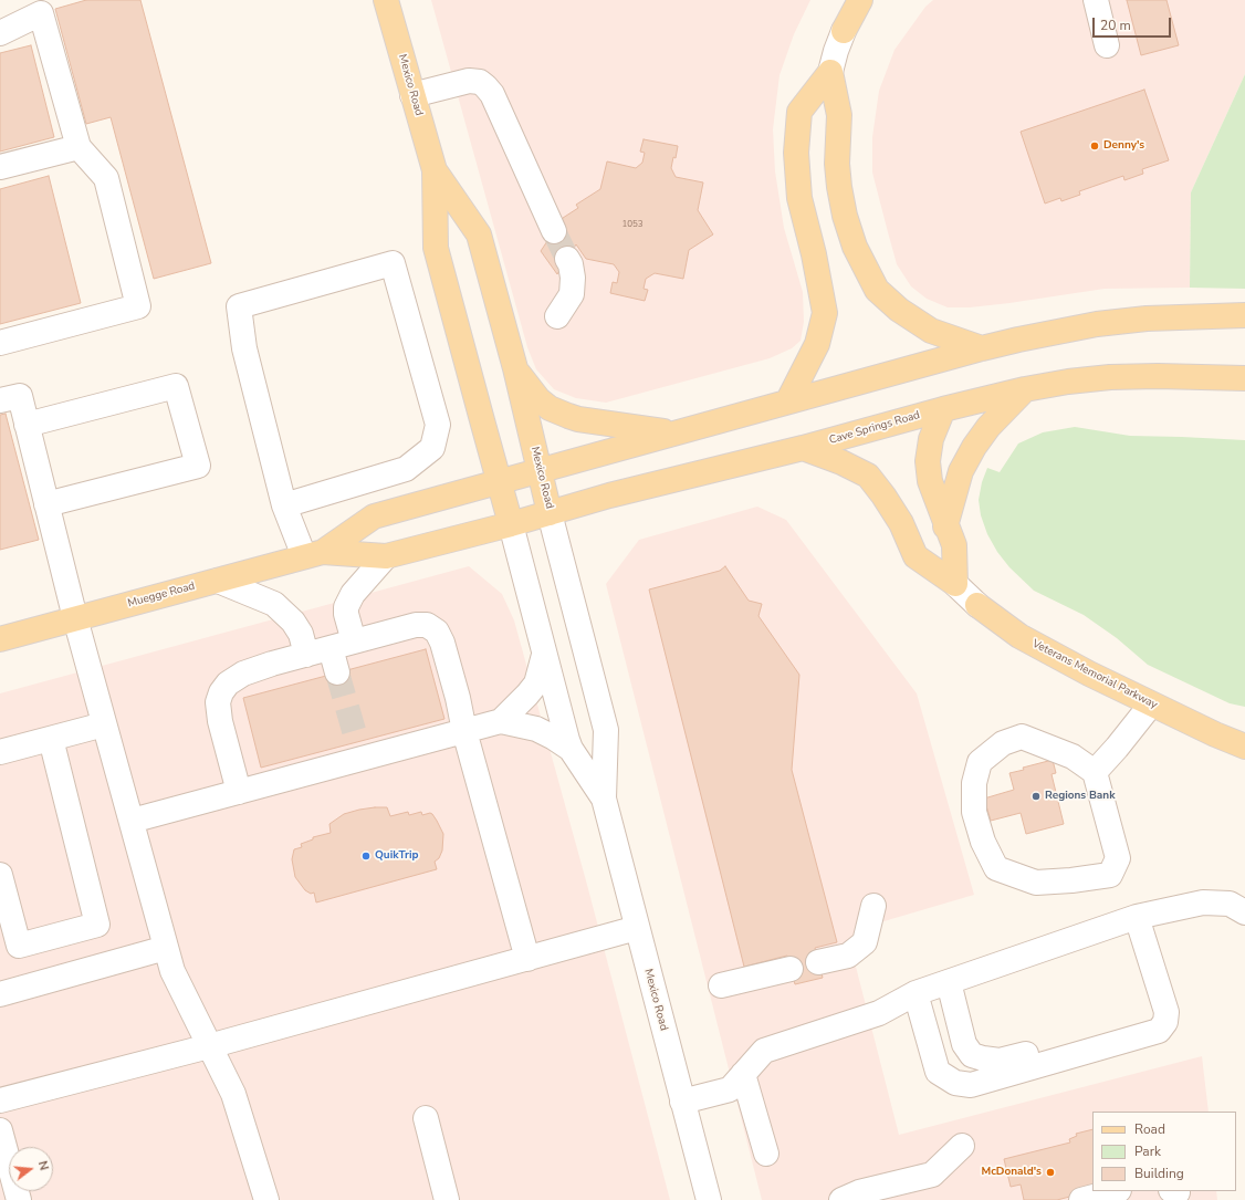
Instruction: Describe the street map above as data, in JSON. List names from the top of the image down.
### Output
{
  "streets": {
    "main road": [
      "Mexico Road",
      "Cave Springs Road",
      "Muegge Road",
      "Veterans Memorial Parkway"
    ]
  },
  "crossings": [
    ["Mexico Road", "Cave Springs Road"],
    ["Mexico Road", "Muegge Road"],
    ["Cave Springs Road", "Muegge Road"],
    ["Cave Springs Road", "Veterans Memorial Parkway"]
  ],
  "places": [
    "Denny's",
    "Regions Bank",
    "QuikTrip",
    "McDonald's"
  ],
  "house_numbers": ["1053"],
  "legend": ["Road", "Park", "Building"],
  "scale_bar": "20 m",
  "north": "right"
}
